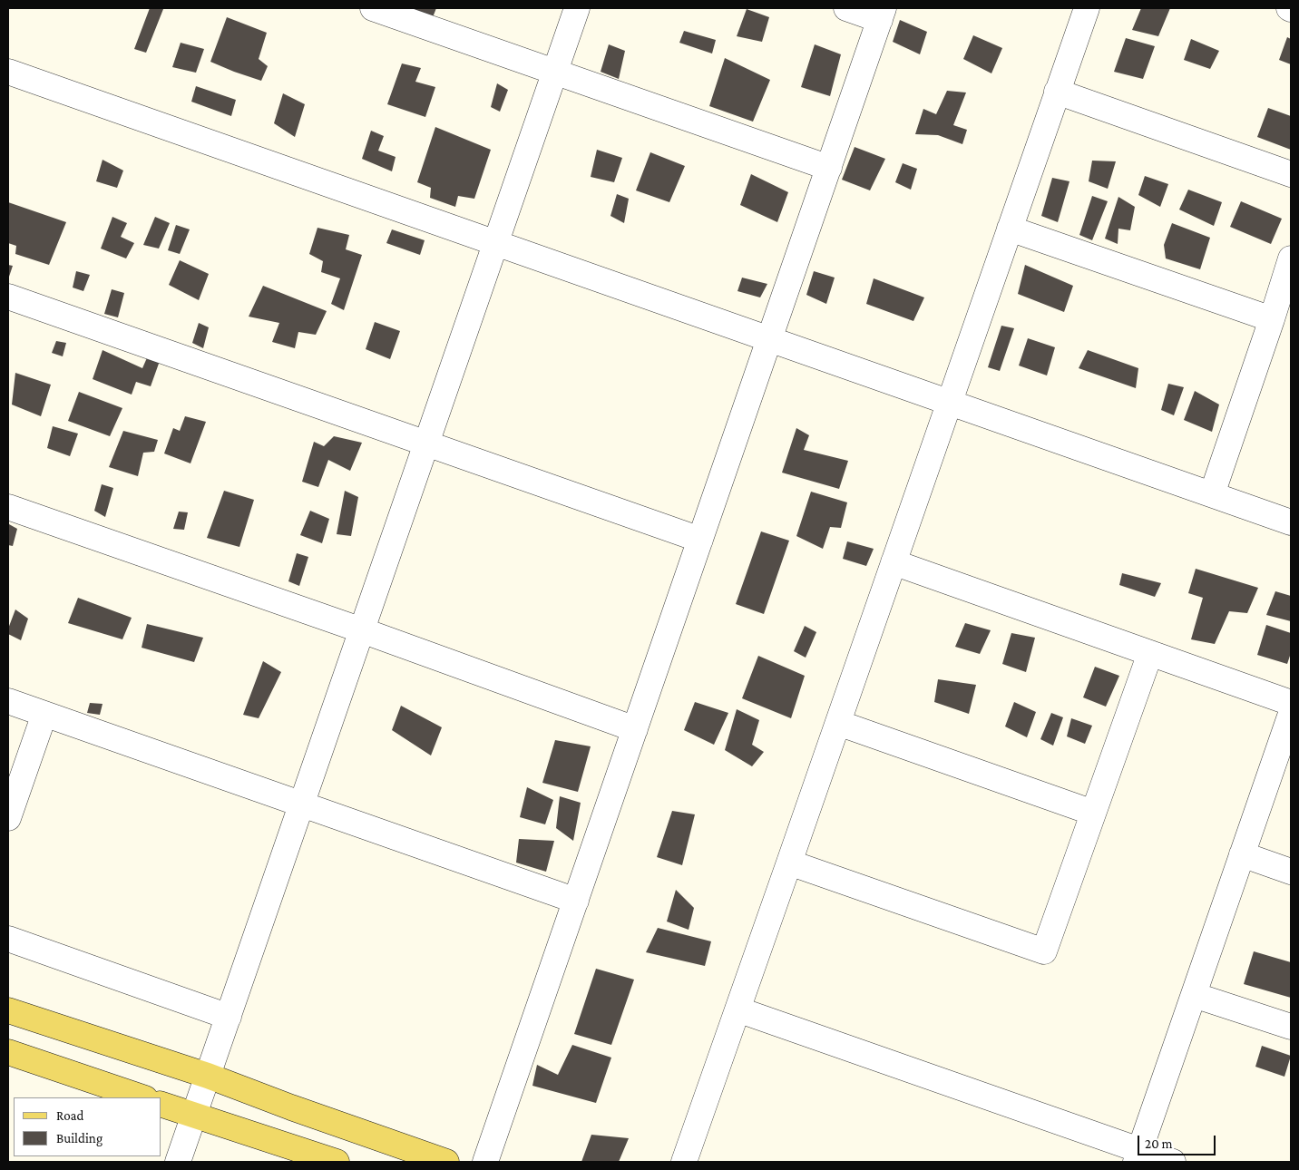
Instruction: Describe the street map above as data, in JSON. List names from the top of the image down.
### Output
{
  "legend": ["Road", "Building"],
  "scale_bar": "20 m"
}
